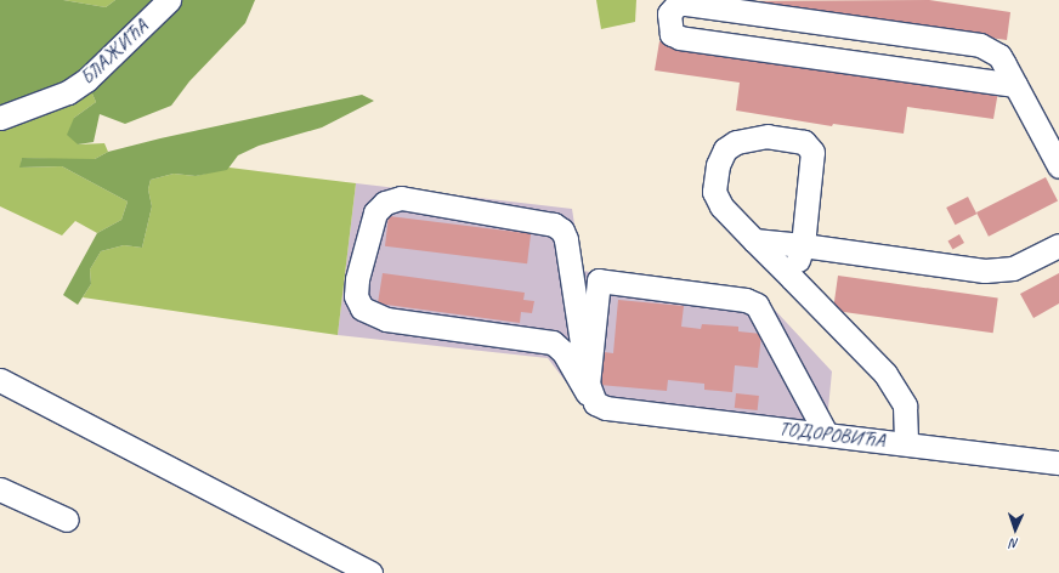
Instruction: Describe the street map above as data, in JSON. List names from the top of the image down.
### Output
{
  "streets": {
    "street": ["БЛАЖИЋА", "ТОДОРОВИЋА"]
  },
  "north": "bottom"
}
